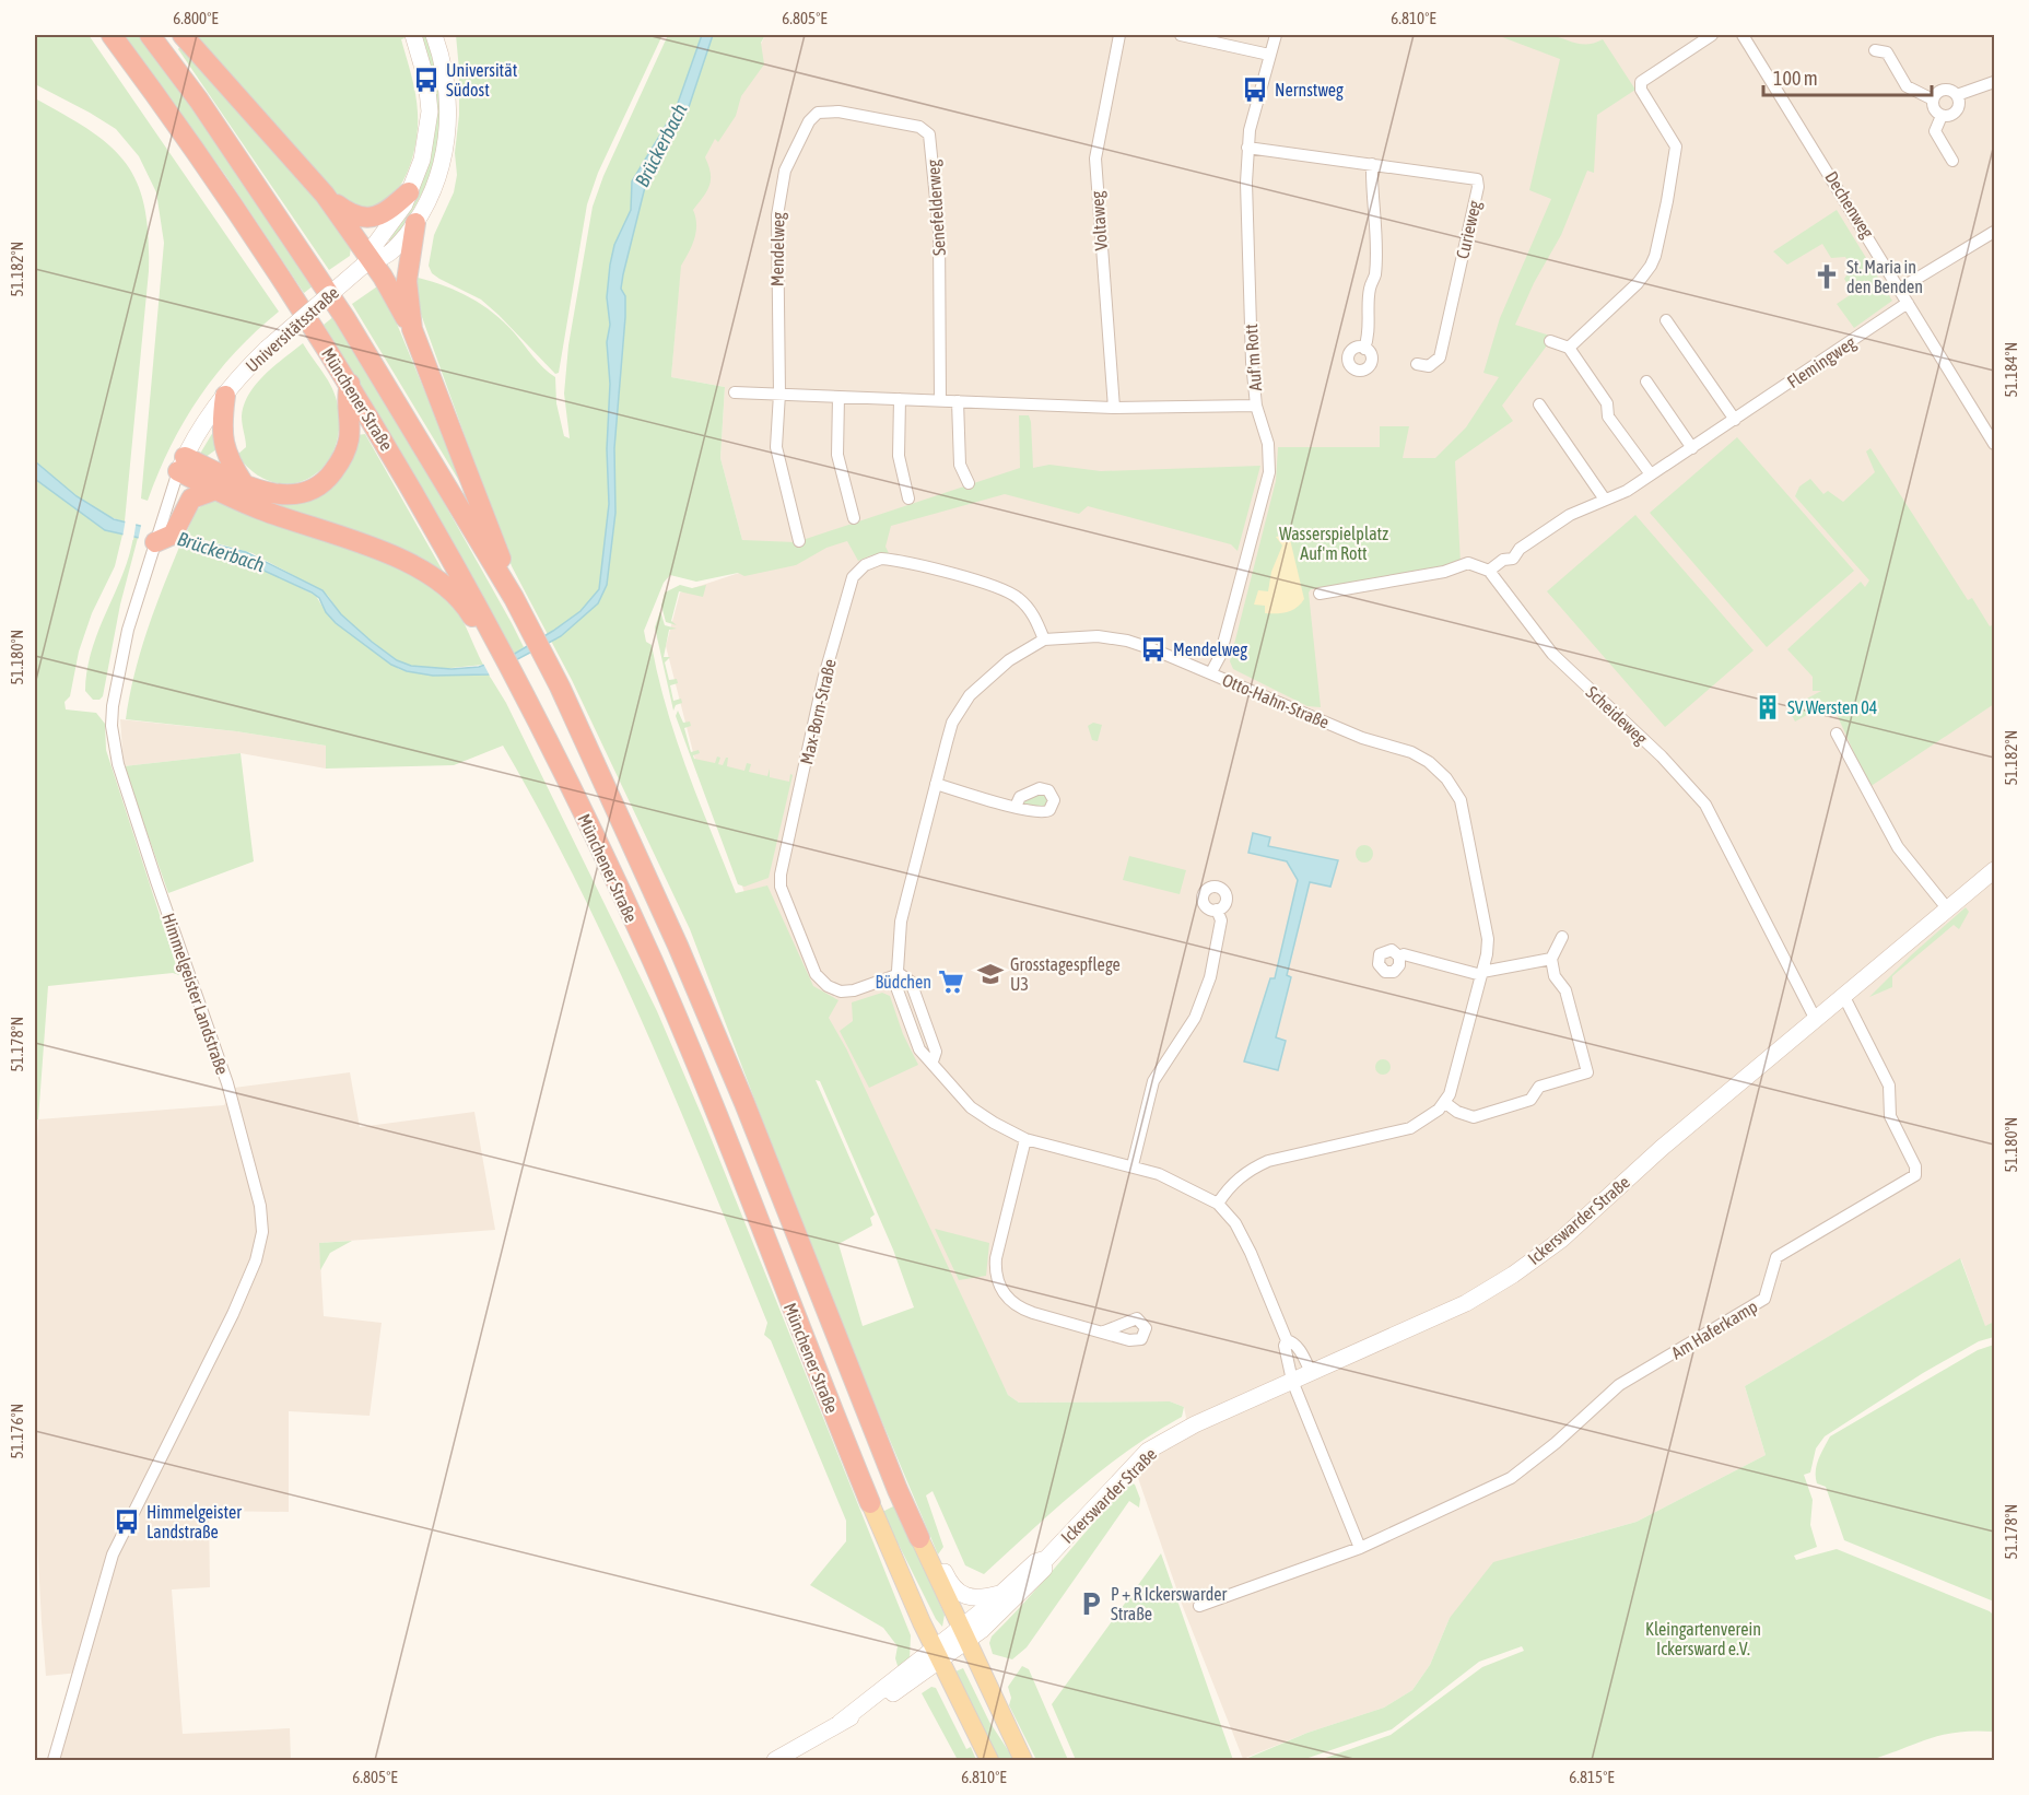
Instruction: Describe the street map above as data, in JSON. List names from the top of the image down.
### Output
{
  "streets": {
    "highway": ["Münchener Straße"],
    "main road": ["Universitätsstraße", "Ickerswarder Straße"],
    "street": [
      "Dechenweg",
      "Senefelderweg",
      "Voltaweg",
      "Curieweg",
      "Mendelweg",
      "Auf'm Rott",
      "Flemingweg",
      "Otto-Hahn-Straße",
      "Max-Born-Straße",
      "Scheideweg",
      "Himmelgeister Landstraße",
      "Am Haferkamp"
    ]
  },
  "crossings": [
    ["Dechenweg", "Flemingweg"],
    ["Senefelderweg", "Mendelweg"],
    ["Curieweg", "Auf'm Rott"],
    ["Auf'm Rott", "Otto-Hahn-Straße"],
    ["Flemingweg", "Scheideweg"],
    ["Münchener Straße", "Ickerswarder Straße"],
    ["Otto-Hahn-Straße", "Max-Born-Straße"],
    ["Scheideweg", "Ickerswarder Straße"],
    ["Ickerswarder Straße", "Am Haferkamp"]
  ],
  "water": ["Brückerbach"],
  "parks": ["Wasserspielplatz Auf'm Rott", "Kleingartenverein Ickersward e.V."],
  "places": {
    "bus stop": [
      "Universität Südost",
      "Nernstweg",
      "Mendelweg",
      "Himmelgeister Landstraße"
    ],
    "church": ["St. Maria in den Benden"],
    "building": ["SV Wersten 04"],
    "school or university": ["Grosstagespflege U3"],
    "supermarket": ["Büdchen"],
    "parking": ["P + R Ickerswarder Straße"]
  },
  "scale_bar": "100 m",
  "coordinates": [
    "6.800°E",
    "6.805°E",
    "6.810°E",
    "51.182°N",
    "51.184°N",
    "51.180°N",
    "51.178°N",
    "51.176°N",
    "6.815°E"
  ]
}
